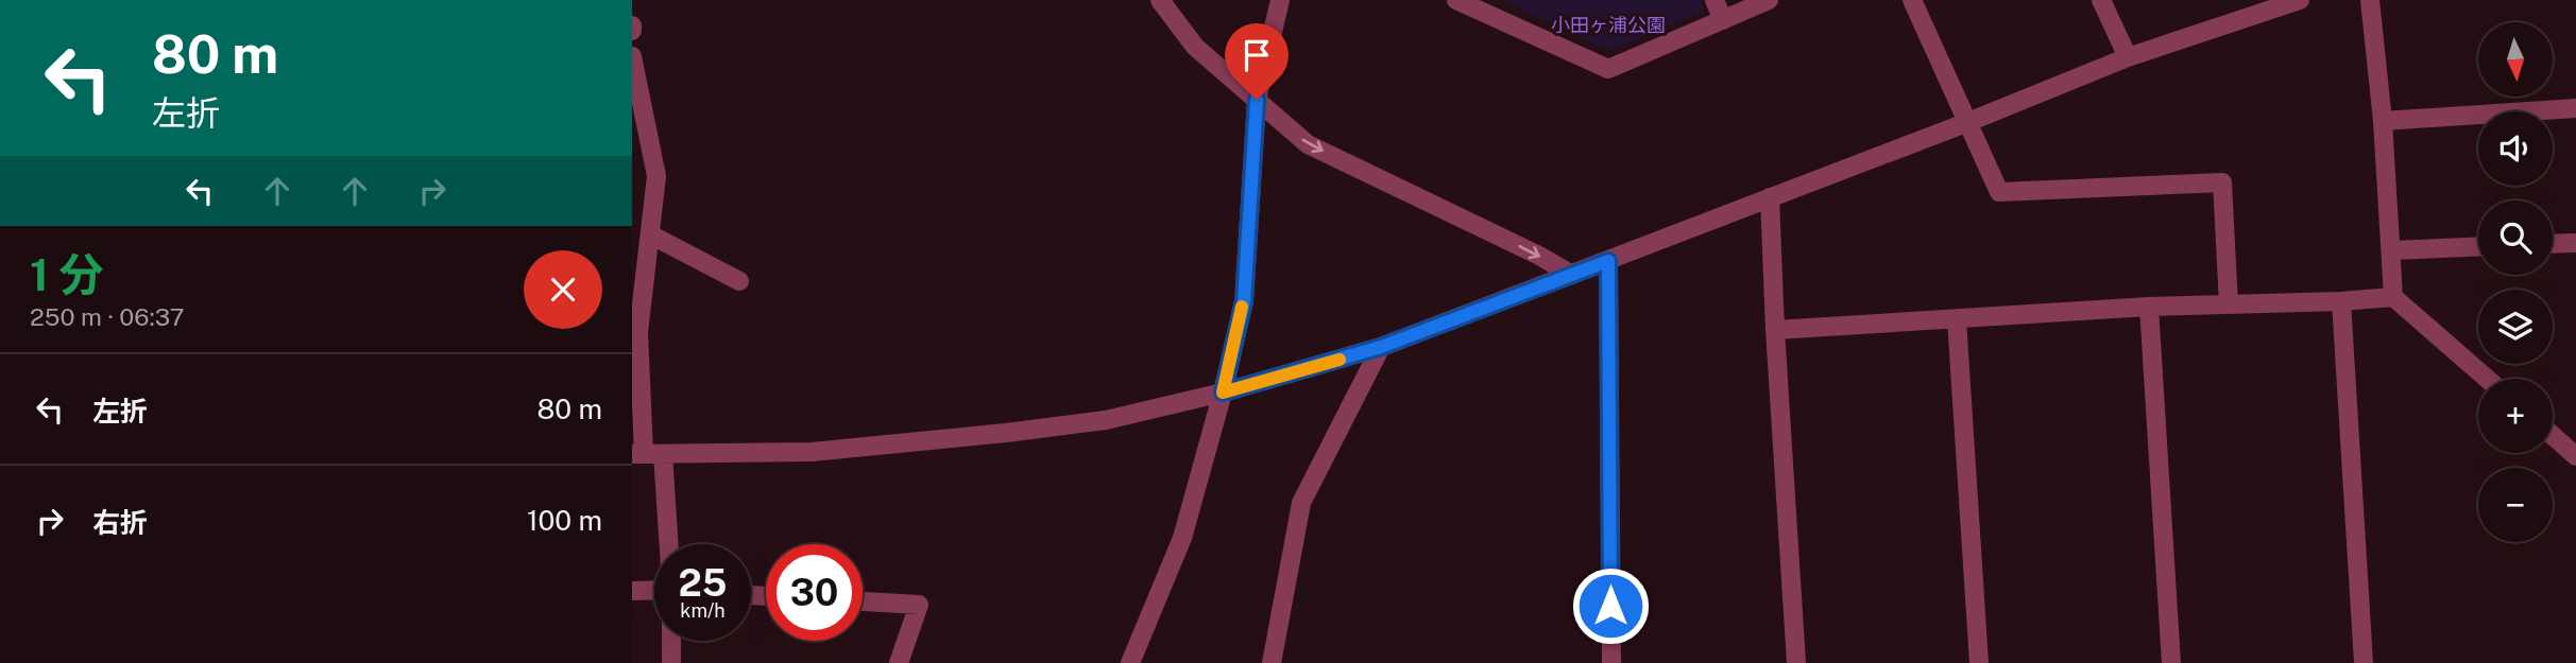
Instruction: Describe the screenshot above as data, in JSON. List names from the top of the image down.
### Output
{
  "parks": ["小田ヶ浦公園"],
  "north": "bottom",
  "page": {
    "turn": ["80 m", "左折"],
    "map_buttons": ["+", "−"],
    "heading": ["1 分", "250 m · 06:37"],
    "list": [
      {
        "name": "左折",
        "value": "80 m"
      },
      {
        "name": "右折",
        "value": "100 m"
      }
    ],
    "speed": "25 km/h",
    "limit": "30"
  }
}
